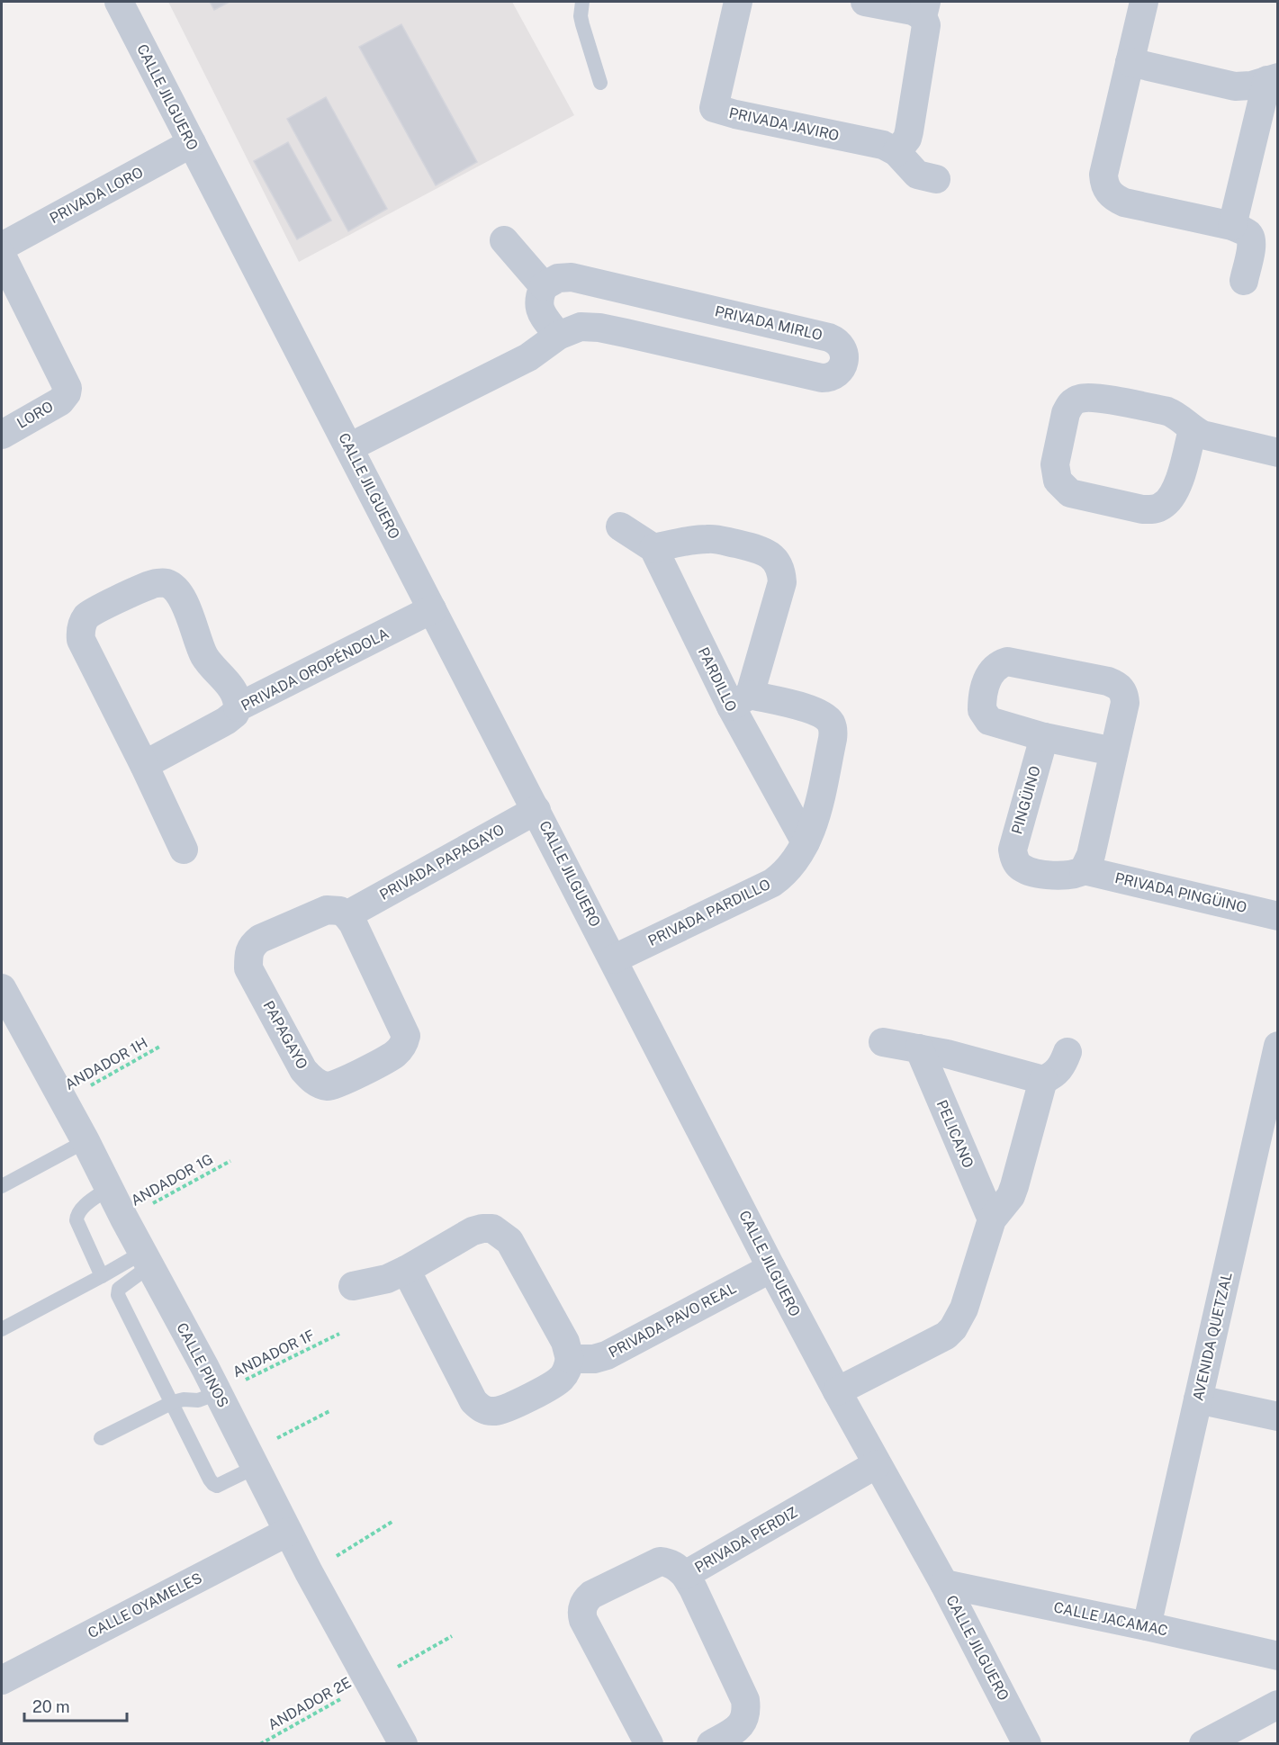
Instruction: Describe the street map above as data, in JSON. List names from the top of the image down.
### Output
{
  "streets": {
    "street": [
      "CALLE JILGUERO",
      "PRIVADA JAVIRO",
      "PRIVADA LORO",
      "PRIVADA MIRLO",
      "LORO",
      "PRIVADA OROPÉNDOLA",
      "PARDILLO",
      "PINGÜINO",
      "PRIVADA PAPAGAYO",
      "PRIVADA PINGÜINO",
      "PRIVADA PARDILLO",
      "PAPAGAYO",
      "PELICANO",
      "PRIVADA PAVO REAL",
      "AVENIDA QUETZAL",
      "CALLE PINOS",
      "PRIVADA PERDIZ",
      "CALLE OYAMELES",
      "CALLE JACAMAC"
    ],
    "path": [
      "ANDADOR 1H",
      "ANDADOR 1G",
      "ANDADOR 1F",
      "ANDADOR 2E"
    ]
  },
  "crossings": [
    ["CALLE JILGUERO", "PRIVADA LORO"],
    ["CALLE JILGUERO", "PRIVADA MIRLO"],
    ["CALLE JILGUERO", "PRIVADA OROPÉNDOLA"],
    ["CALLE JILGUERO", "PRIVADA PAPAGAYO"],
    ["CALLE JILGUERO", "PRIVADA PARDILLO"],
    ["CALLE JILGUERO", "PRIVADA PAVO REAL"],
    ["CALLE JILGUERO", "PRIVADA PERDIZ"],
    ["CALLE JILGUERO", "CALLE JACAMAC"],
    ["PARDILLO", "PRIVADA PARDILLO"],
    ["PINGÜINO", "PRIVADA PINGÜINO"],
    ["PRIVADA PAPAGAYO", "PAPAGAYO"],
    ["ANDADOR 1H", "CALLE PINOS"],
    ["ANDADOR 1G", "CALLE PINOS"],
    ["AVENIDA QUETZAL", "CALLE JACAMAC"],
    ["ANDADOR 1F", "CALLE PINOS"],
    ["CALLE PINOS", "CALLE OYAMELES"],
    ["CALLE PINOS", "ANDADOR 2E"]
  ],
  "scale_bar": "20 m"
}
